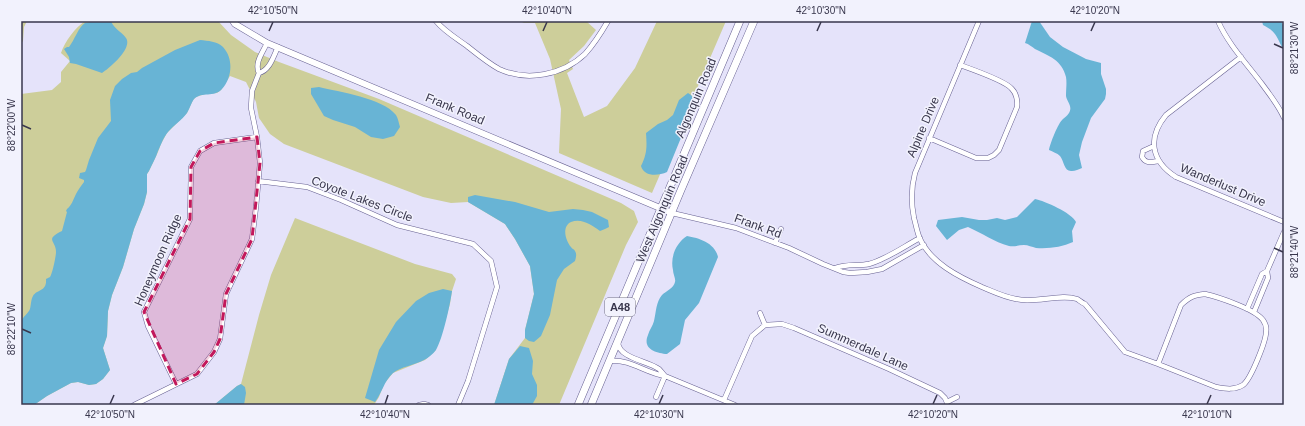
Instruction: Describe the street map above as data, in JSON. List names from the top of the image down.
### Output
{
  "streets": {
    "main road": ["Algonquin Road", "West Algonquin Road", "A48"],
    "street": [
      "Frank Road",
      "Alpine Drive",
      "Wanderlust Drive",
      "Coyote Lakes Circle",
      "Frank Rd",
      "Honeymoon Ridge",
      "Summerdale Lane"
    ]
  },
  "crossings": [
    ["Algonquin Road", "Frank Road"],
    ["Frank Road", "West Algonquin Road"],
    ["Frank Road", "Frank Rd"],
    ["Alpine Drive", "Frank Rd"],
    ["West Algonquin Road", "Frank Rd"]
  ],
  "coordinates": [
    "42°10'50\"N",
    "42°10'40\"N",
    "42°10'30\"N",
    "42°10'20\"N",
    "88°21'30\"W",
    "88°22'00\"W",
    "88°21'40\"W",
    "88°22'10\"W",
    "42°10'10\"N"
  ]
}
